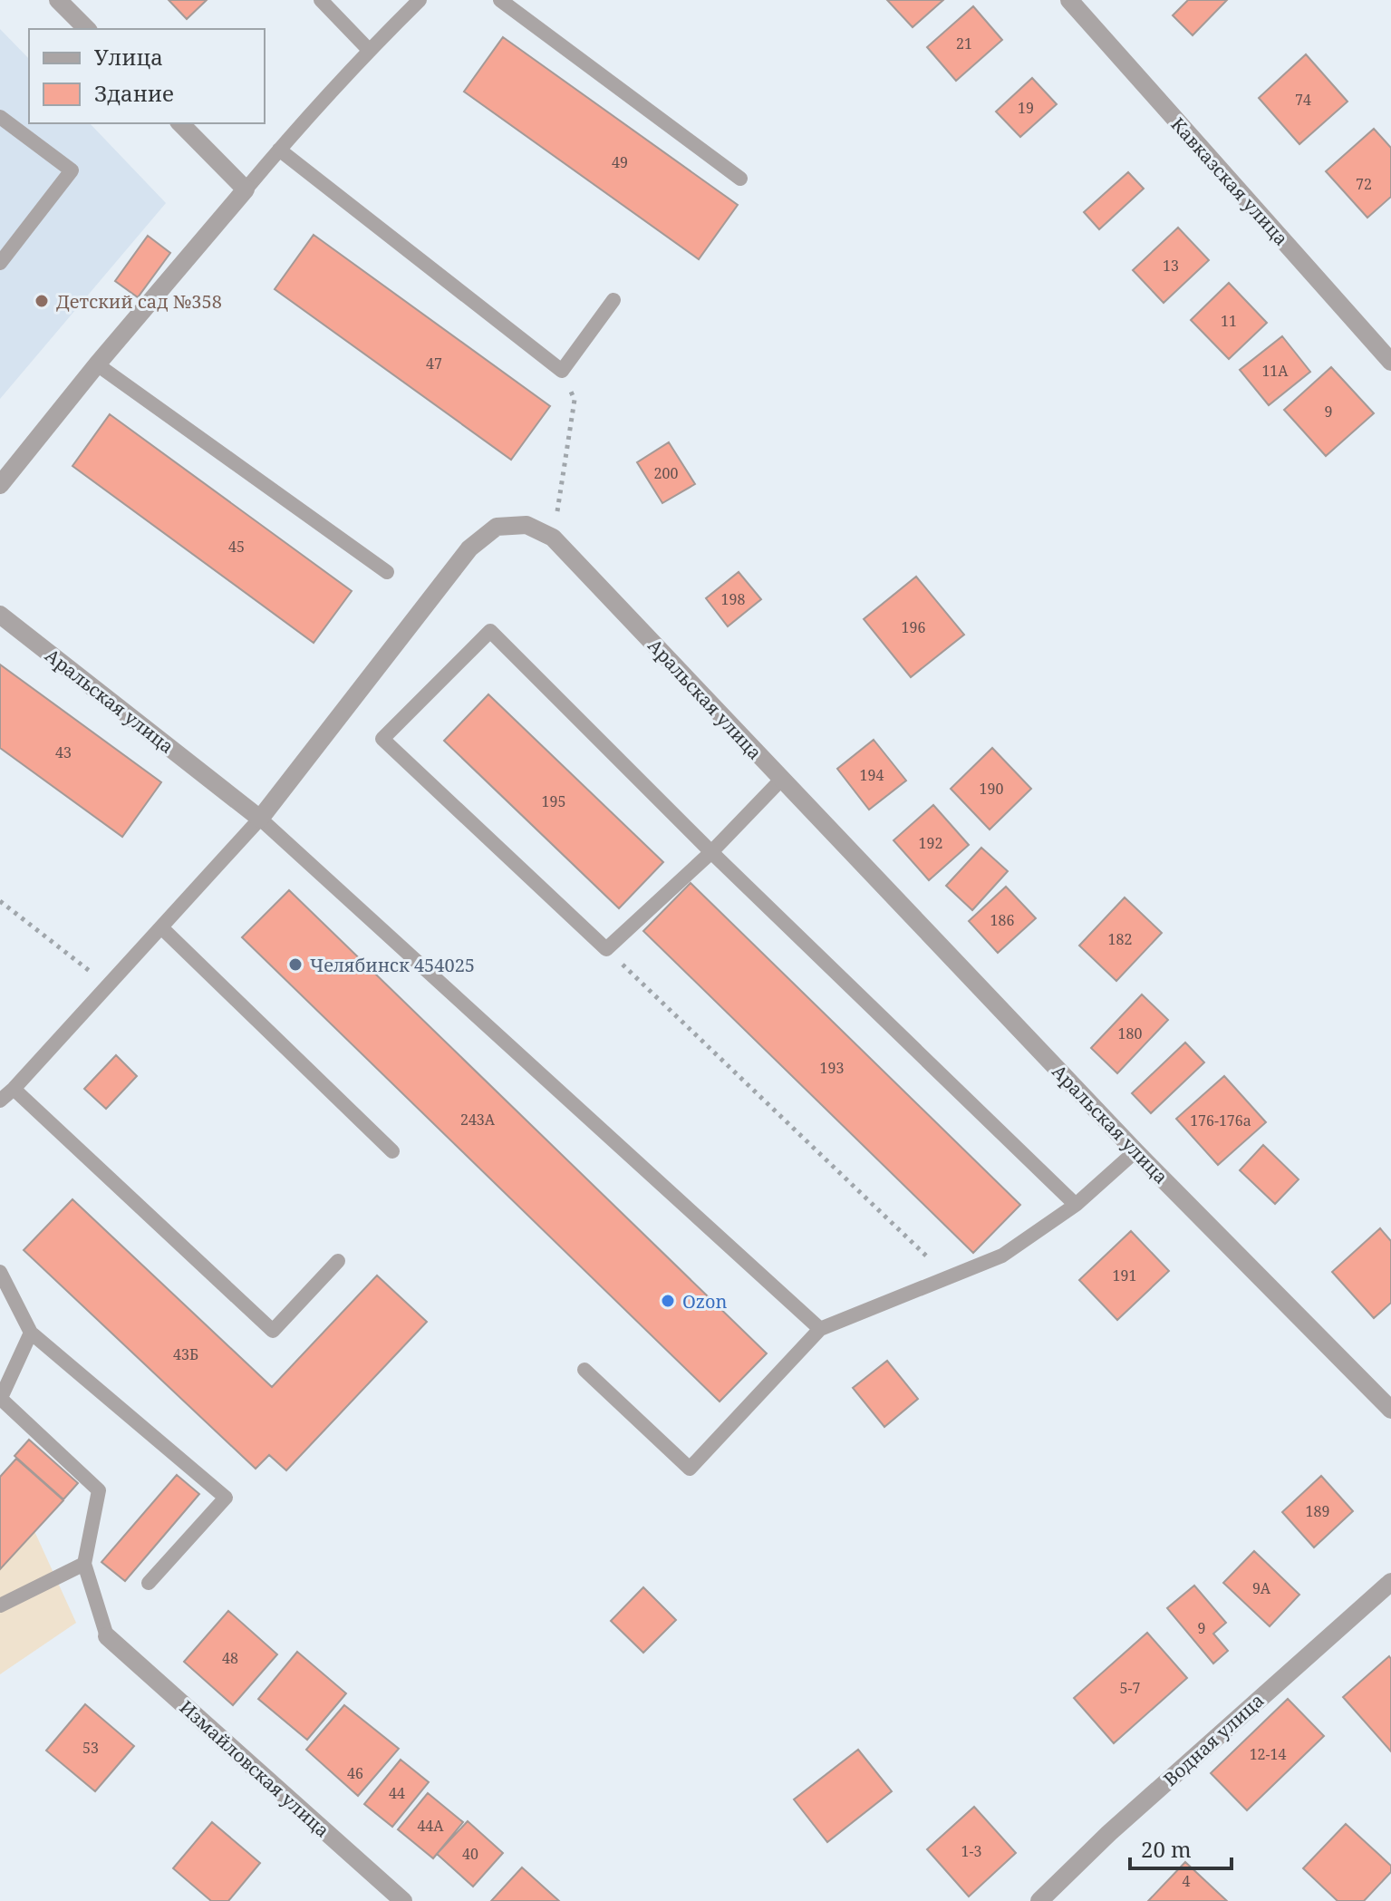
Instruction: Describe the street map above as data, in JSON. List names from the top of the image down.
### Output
{
  "streets": {
    "street": [
      "Кавказская улица",
      "Аральская улица",
      "Водная улица",
      "Измайловская улица"
    ]
  },
  "places": ["Детский сад №358", "Челябинск 454025", "Ozon"],
  "house_numbers": [
    "21",
    "74",
    "19",
    "49",
    "72",
    "13",
    "11",
    "47",
    "11А",
    "9",
    "200",
    "45",
    "198",
    "196",
    "43",
    "194",
    "190",
    "195",
    "192",
    "186",
    "182",
    "180",
    "193",
    "243А",
    "176-176а",
    "191",
    "43Б",
    "189",
    "9А",
    "9",
    "48",
    "5-7",
    "53",
    "12-14",
    "46",
    "44",
    "44А",
    "1-3",
    "40",
    "4"
  ],
  "legend": ["Улица", "Здание"],
  "scale_bar": "20 m"
}
